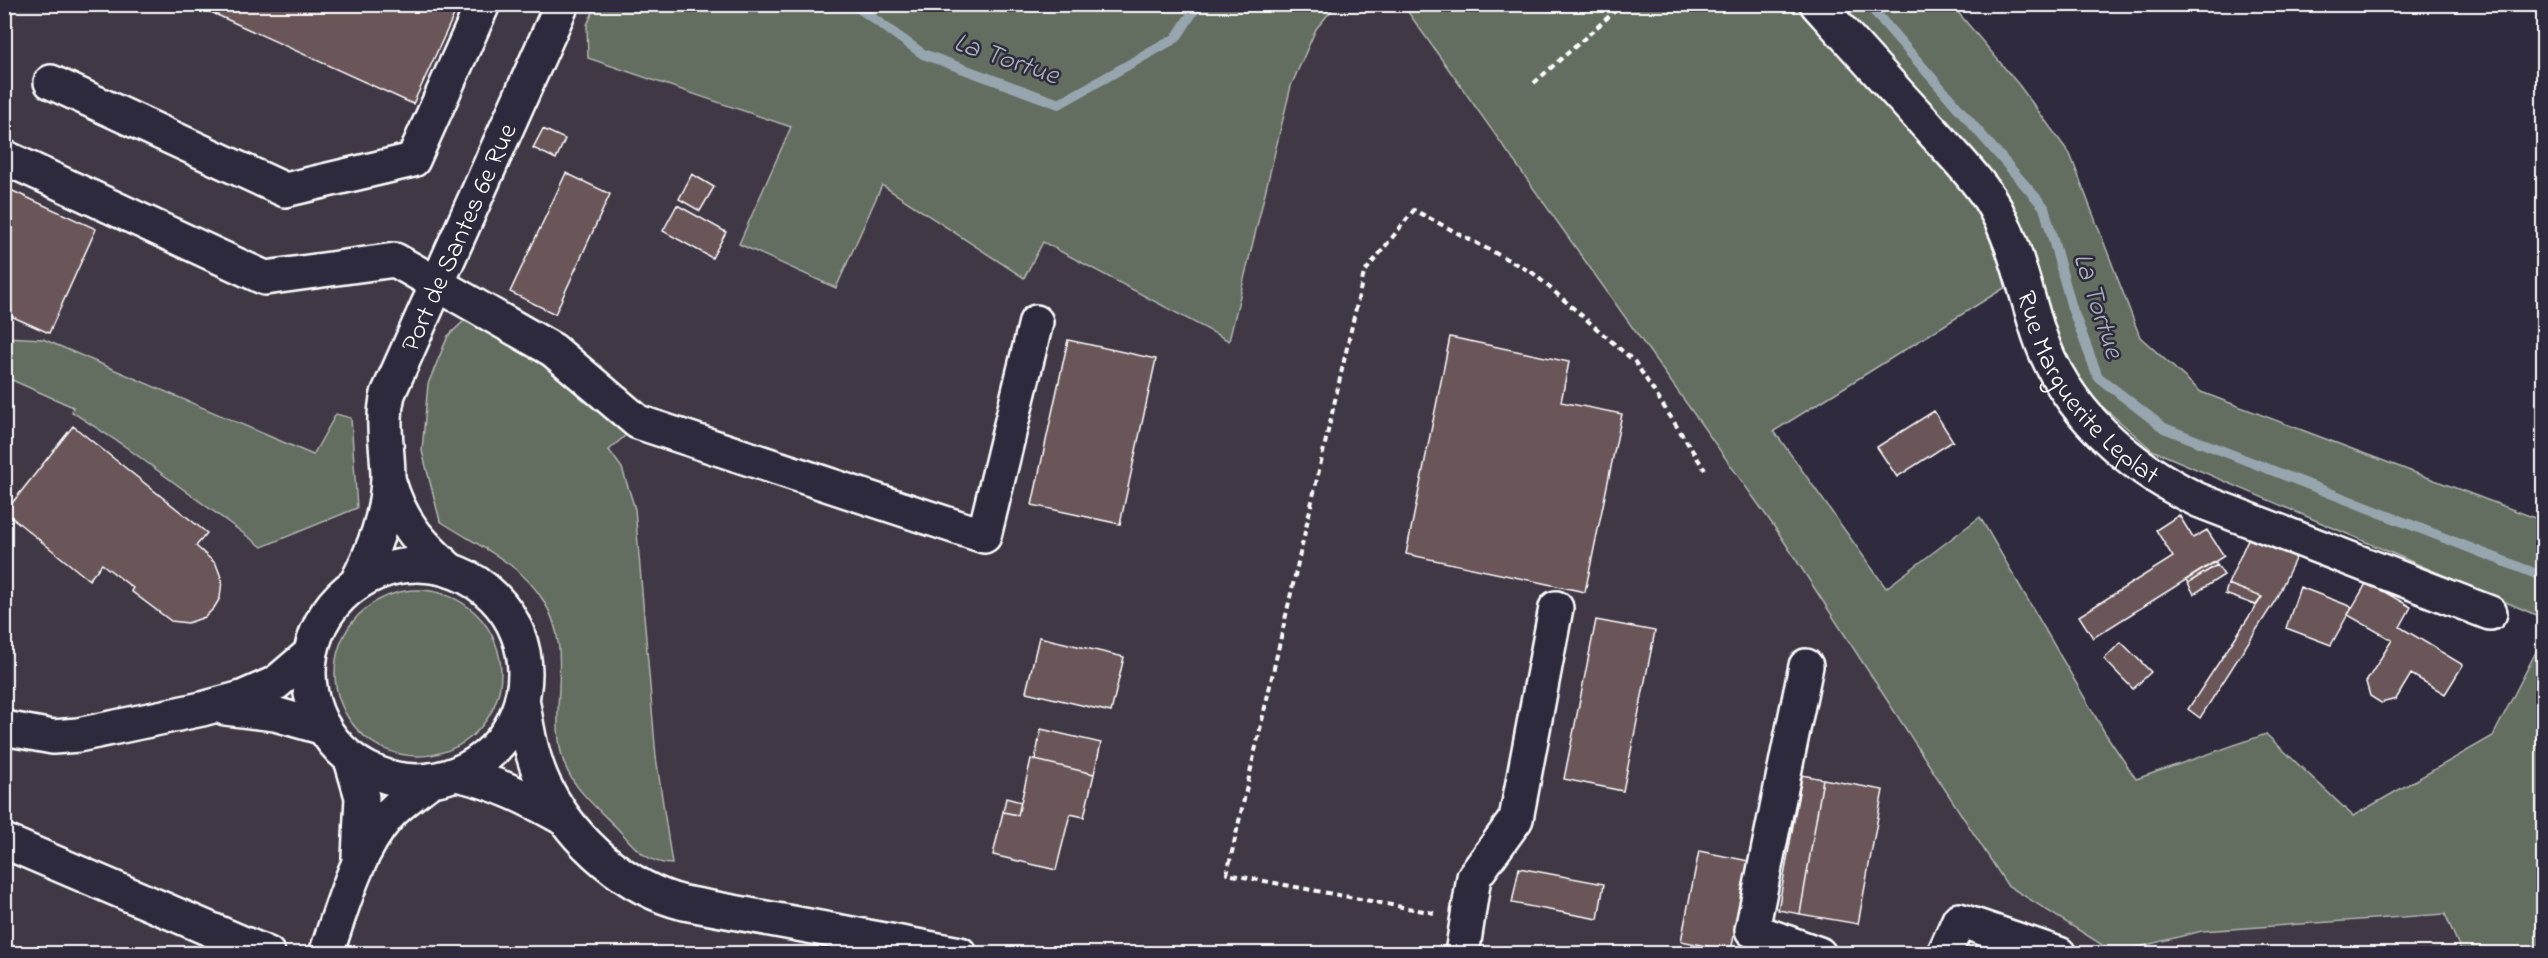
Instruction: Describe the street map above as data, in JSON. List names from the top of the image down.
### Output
{
  "streets": {
    "street": ["Port de Santes 6e Rue", "Rue Marguerite Leplat"]
  },
  "water": ["La Tortue"]
}
